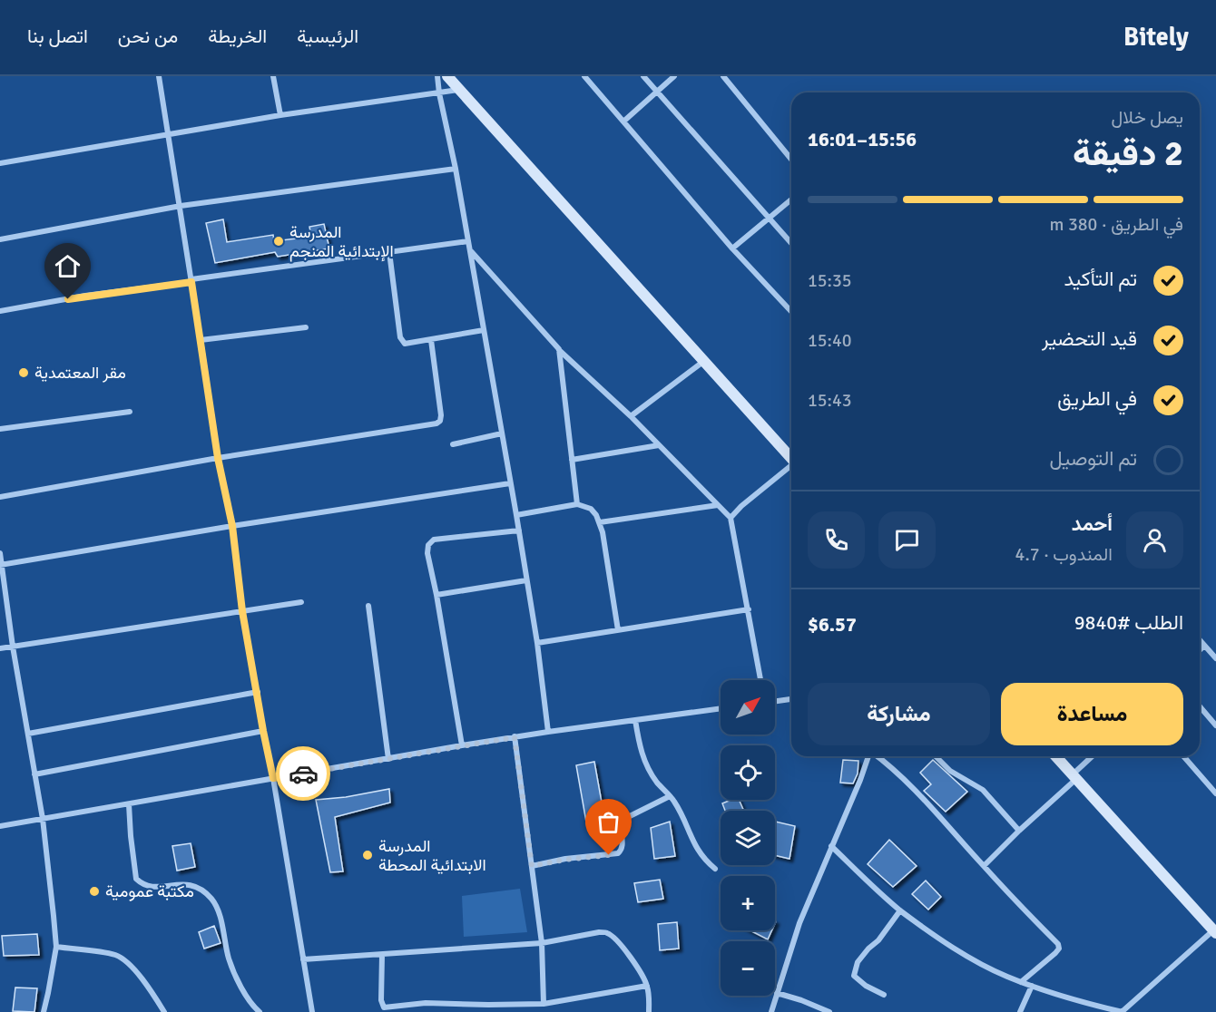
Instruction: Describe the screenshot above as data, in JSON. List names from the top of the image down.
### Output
{
  "places": [
    "المدرسة الإبتدائية المنجم",
    "مقر المعتمدية",
    "المدرسة الابتدائية المحطة",
    "مكتبة عمومية"
  ],
  "north": "top right",
  "page": {
    "header": "Bitely",
    "nav": [
      "الرئيسية",
      "الخريطة",
      "من نحن",
      "اتصل بنا"
    ],
    "heading": ["2 دقيقة", "يصل خلال", "15:56–16:01"],
    "panel": [
      "أحمد",
      "المندوب · 4.7",
      "الطلب #9840",
      "$6.57"
    ],
    "bar": "في الطريق · 380 m",
    "list": [
      ["تم التأكيد", "15:35"],
      ["قيد التحضير", "15:40"],
      ["في الطريق", "15:43"],
      "تم التوصيل"
    ],
    "buttons": ["مساعدة", "مشاركة"],
    "map_buttons": ["+", "−"]
  }
}
